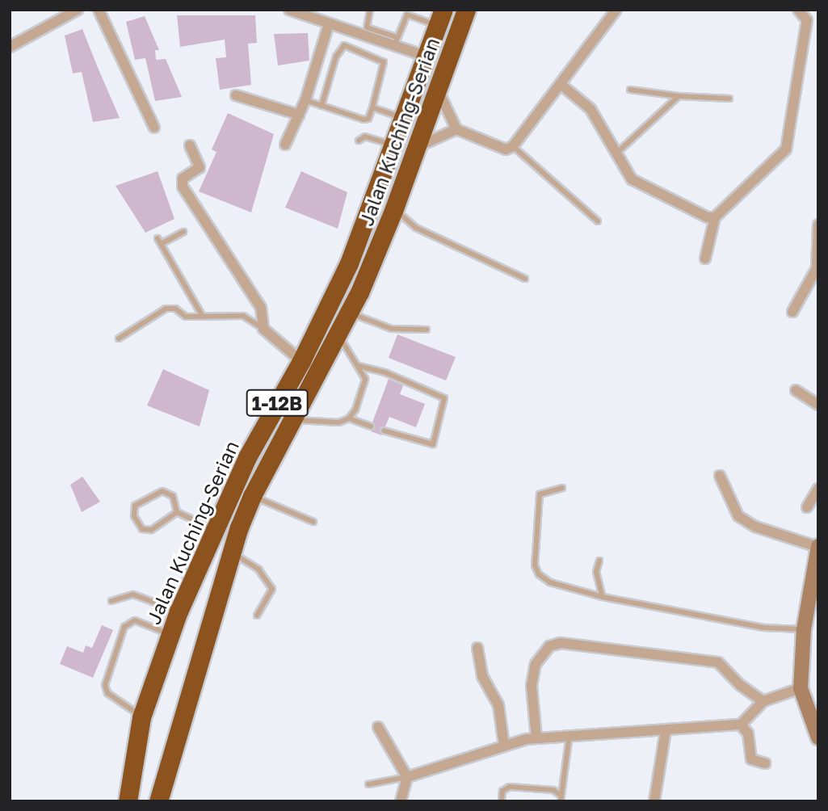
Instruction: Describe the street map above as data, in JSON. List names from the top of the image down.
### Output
{
  "streets": {
    "highway": ["Jalan Kuching-Serian", "1-12B"]
  }
}
